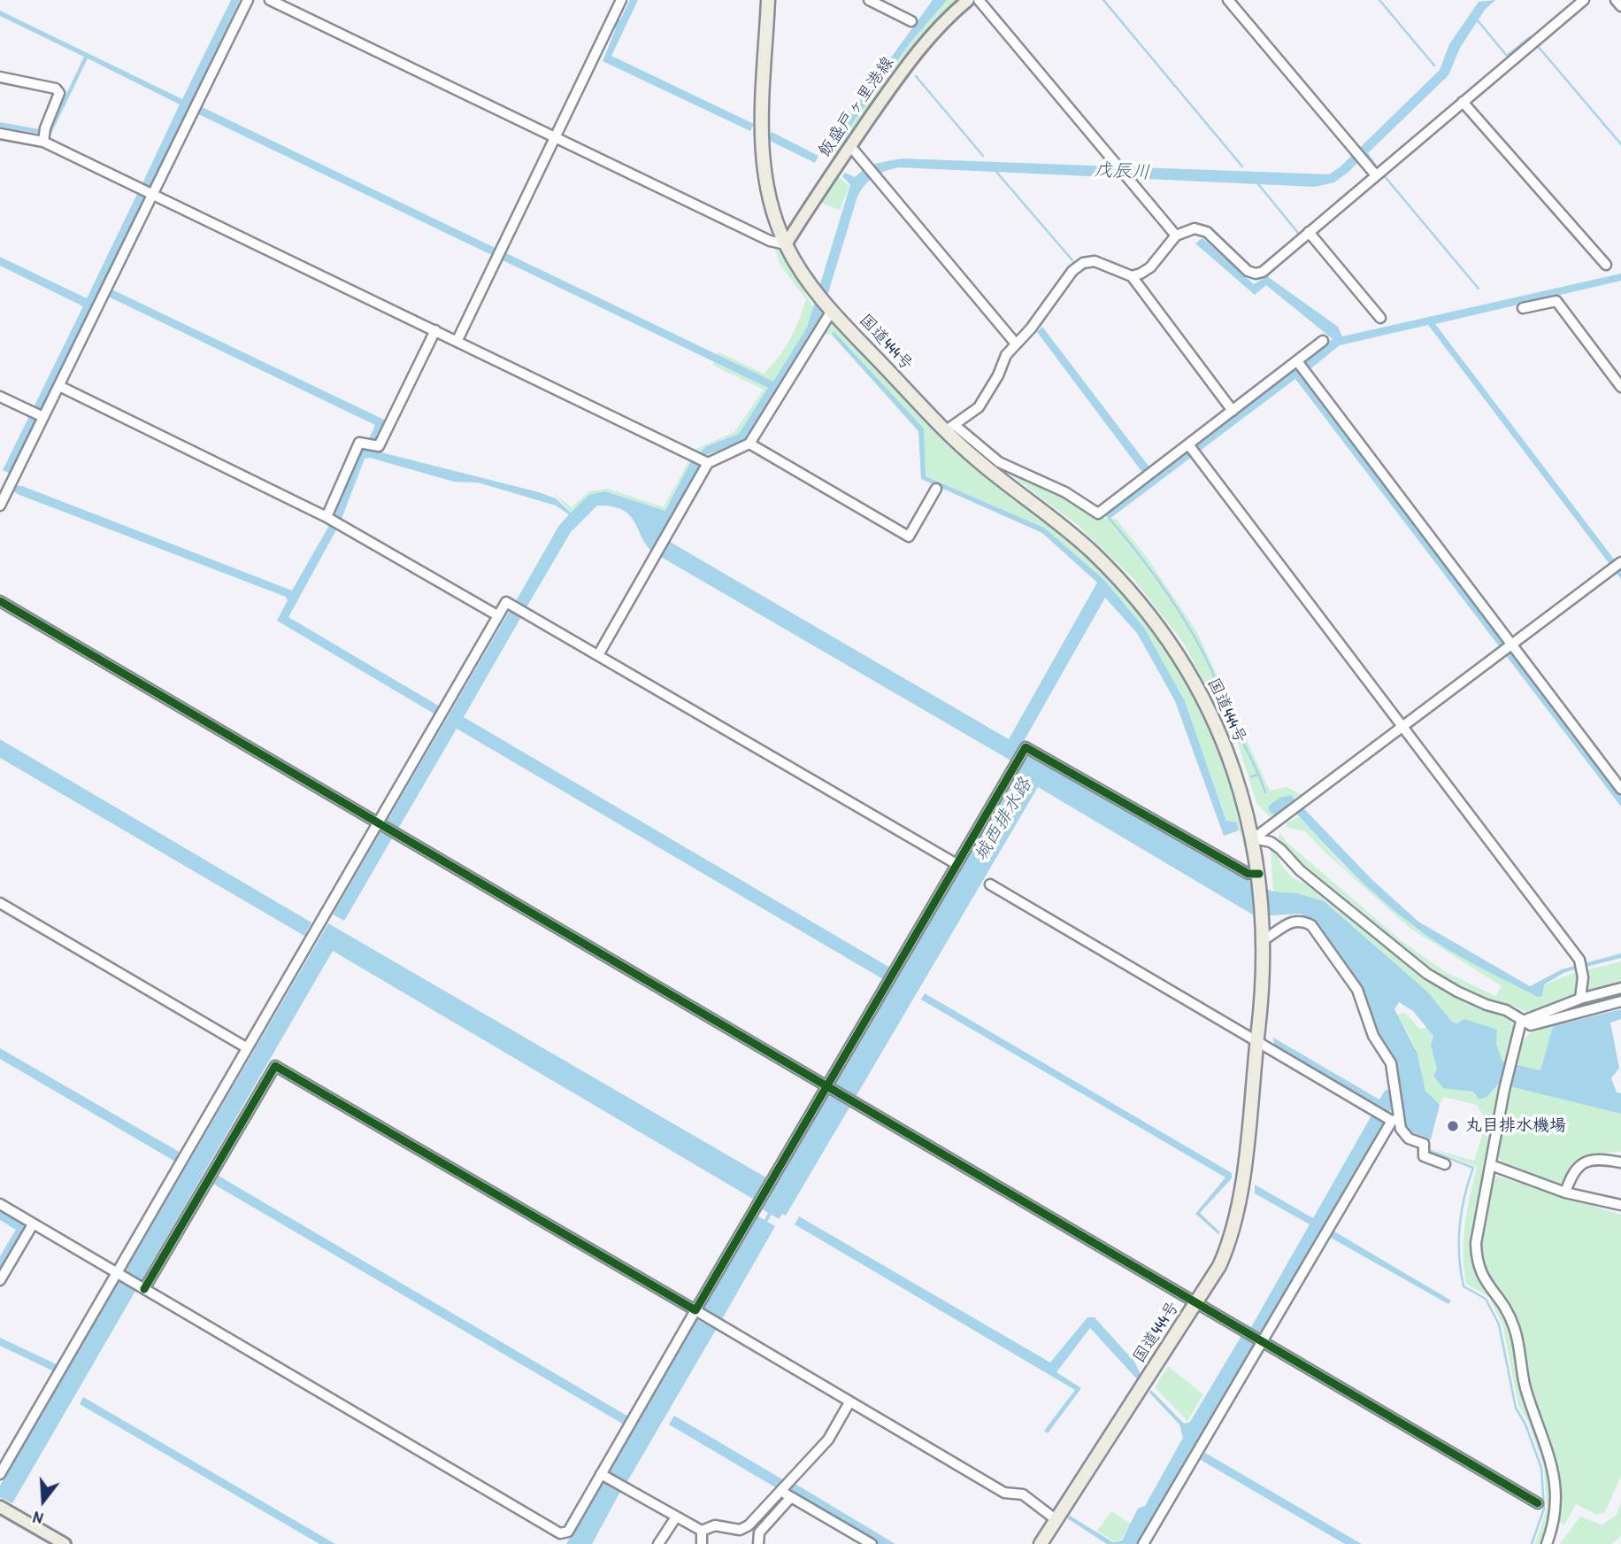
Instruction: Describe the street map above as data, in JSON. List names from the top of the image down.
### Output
{
  "streets": {
    "highway": ["国道444号"],
    "main road": ["飯盛戸ヶ里港線"]
  },
  "crossings": [
    ["飯盛戸ヶ里港線", "国道444号"]
  ],
  "water": ["戊辰川", "城西排水路"],
  "places": ["丸目排水機場"],
  "north": "bottom"
}
